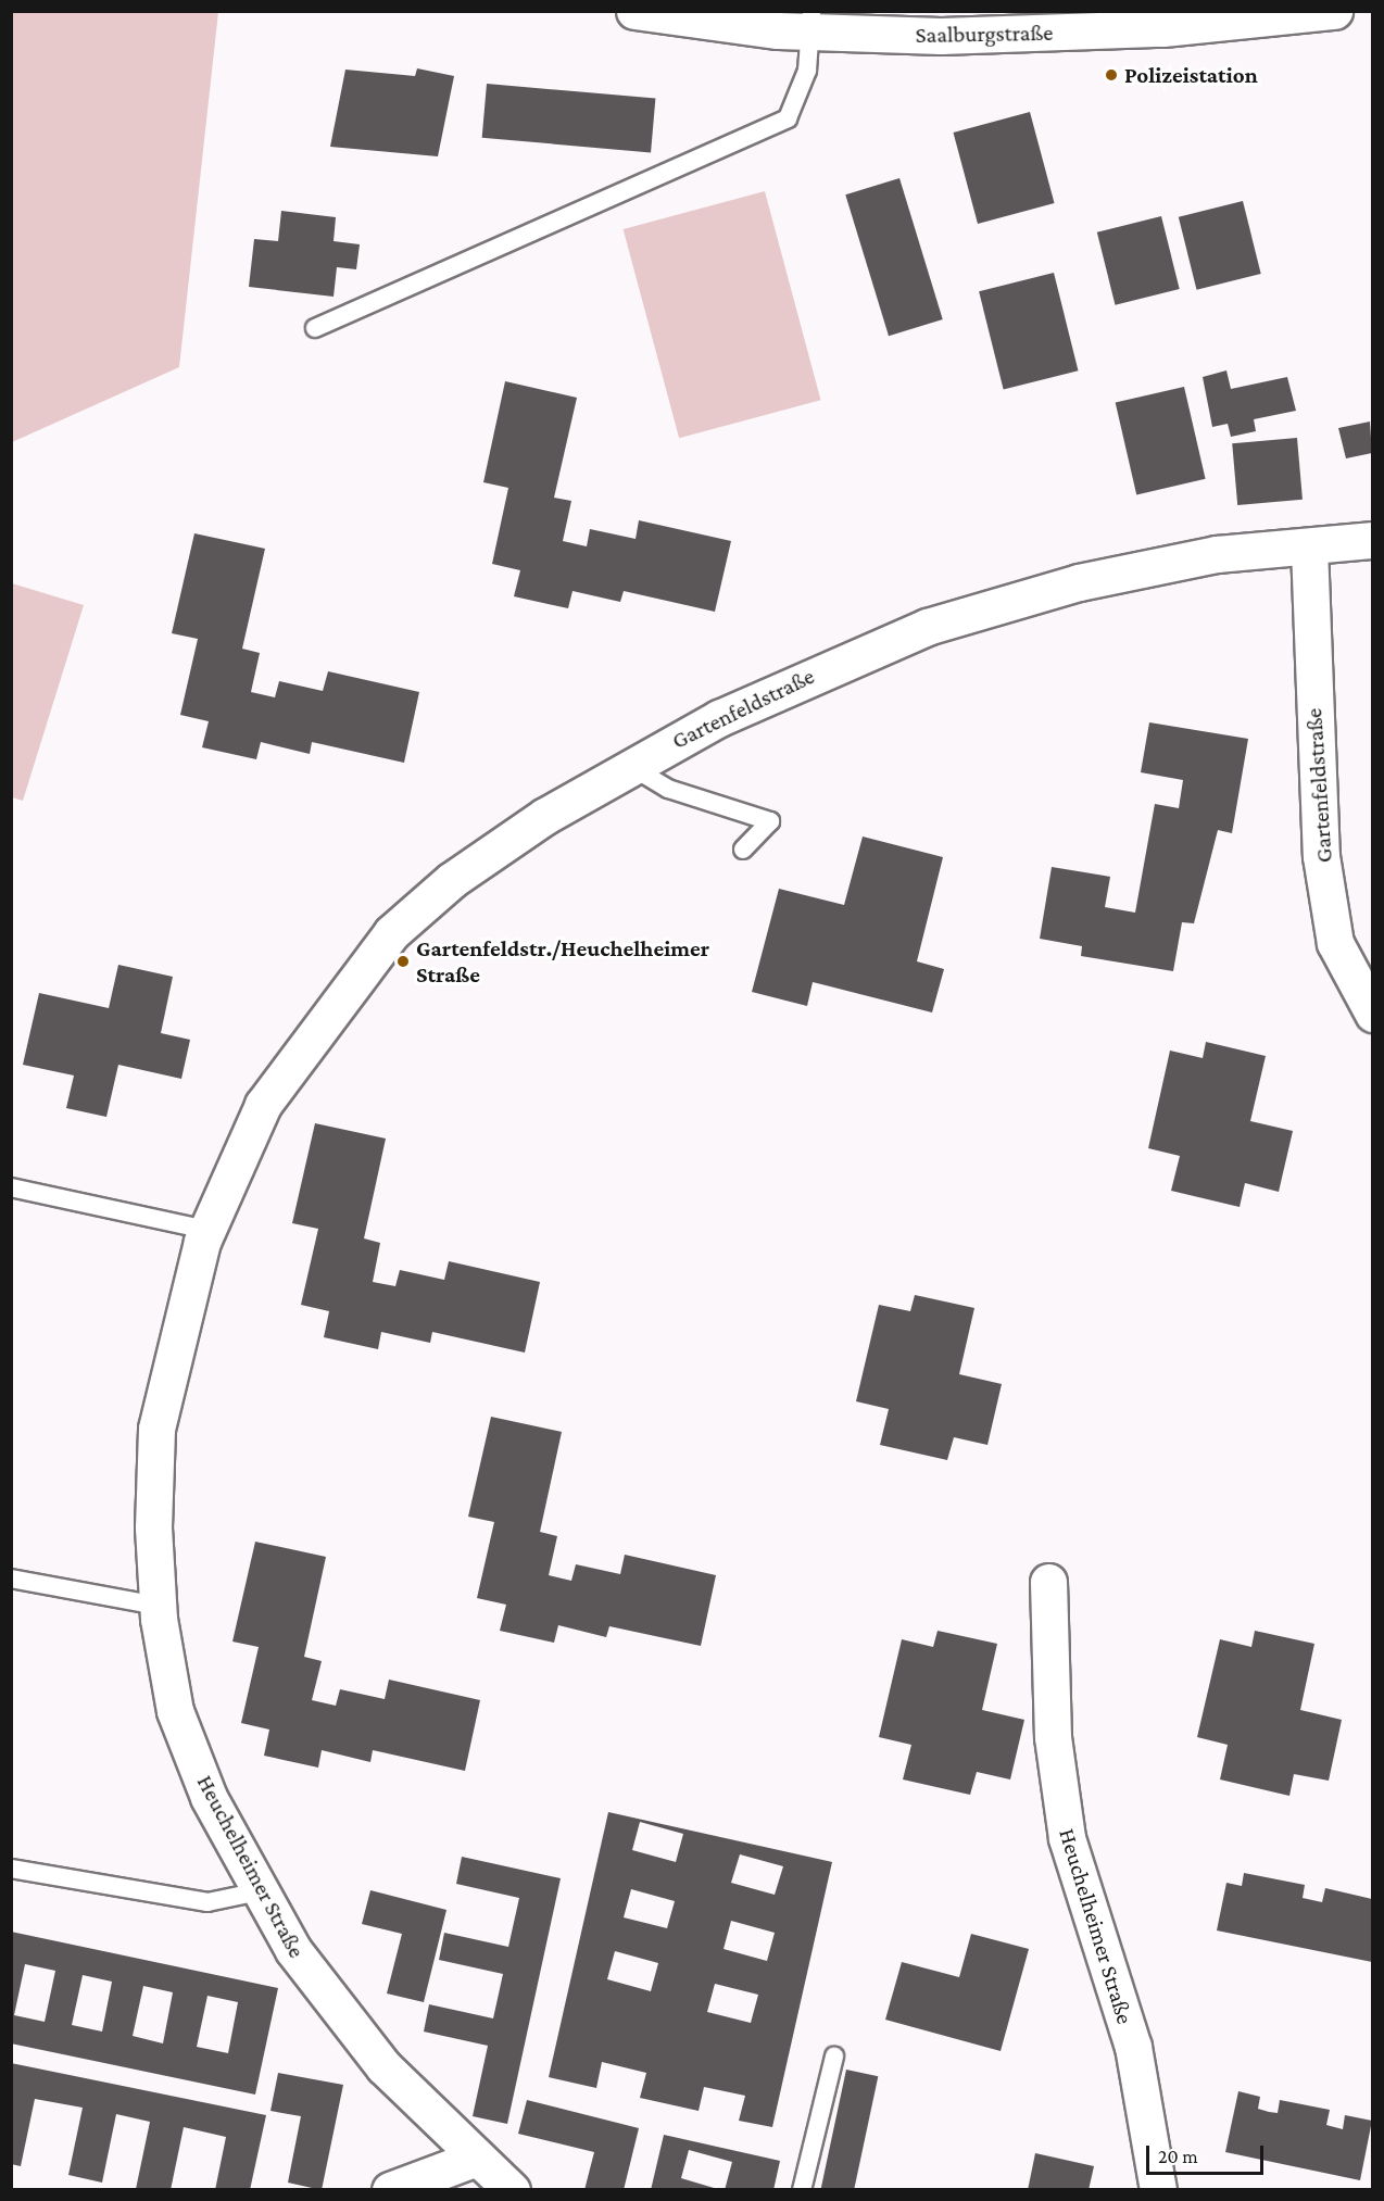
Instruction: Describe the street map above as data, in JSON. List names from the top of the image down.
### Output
{
  "streets": {
    "street": ["Saalburgstraße", "Gartenfeldstraße", "Heuchelheimer Straße"]
  },
  "crossings": [
    ["Gartenfeldstraße", "Heuchelheimer Straße"]
  ],
  "places": ["Polizeistation", "Gartenfeldstr./Heuchelheimer Straße"],
  "scale_bar": "20 m"
}
